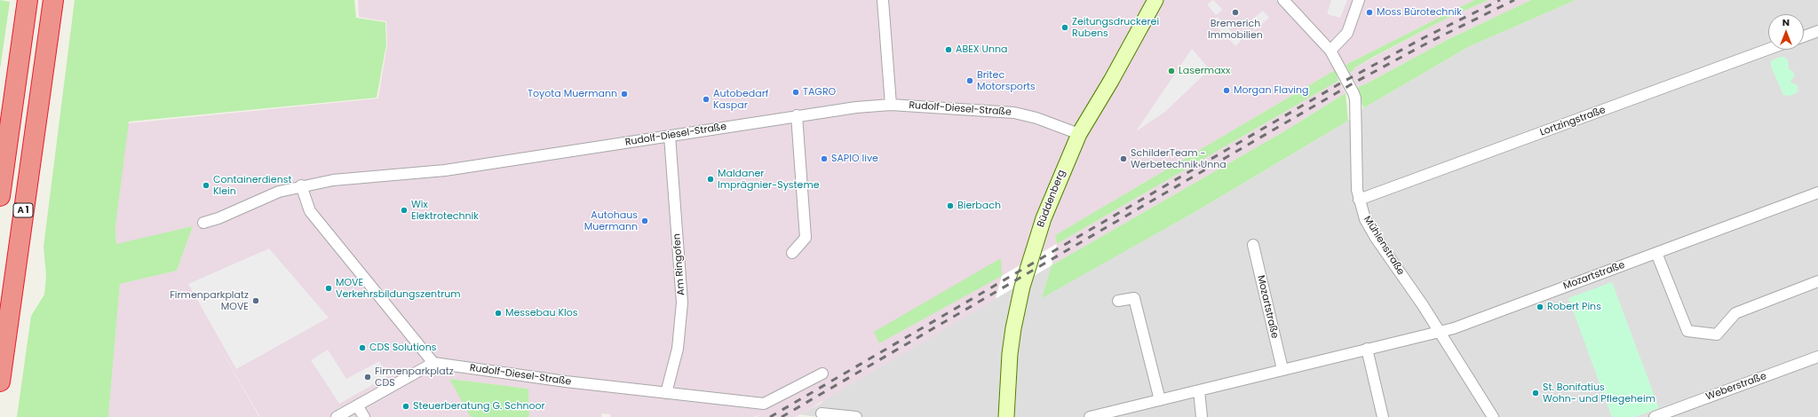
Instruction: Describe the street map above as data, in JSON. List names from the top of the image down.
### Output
{
  "streets": {
    "highway": ["A 1"],
    "street": [
      "Rudolf-Diesel-Straße",
      "Lortzingstraße",
      "Büddenberg",
      "Mühlenstraße",
      "Am Ringofen",
      "Mozartstraße",
      "Weberstraße"
    ]
  },
  "crossings": [
    ["Rudolf-Diesel-Straße", "Büddenberg"],
    ["Rudolf-Diesel-Straße", "Am Ringofen"],
    ["Lortzingstraße", "Mühlenstraße"],
    ["Mühlenstraße", "Mozartstraße"]
  ],
  "places": [
    "Bremerich Immobilien",
    "Moss Bürotechnik",
    "Zeitungsdruckerei Rubens",
    "ABEX Unna",
    "Lasermaxx",
    "Britec Motorsports",
    "Morgan Flaving",
    "TAGRO",
    "Toyota Muermann",
    "Autobedarf Kaspar",
    "SAPIO live",
    "SchilderTeam - Werbetechnik Unna",
    "Maldaner Imprägnier-Systeme",
    "Containerdienst Klein",
    "Bierbach",
    "Wix Elektrotechnik",
    "Autohaus Muermann",
    "MOVE Verkehrsbildungszentrum",
    "Firmenparkplatz MOVE",
    "Robert Pins",
    "Messebau Klos",
    "CDS Solutions",
    "Firmenparkplatz CDS",
    "St. Bonifatius Wohn- und Pflegeheim",
    "Steuerberatung G. Schnoor"
  ],
  "north": "top"
}
